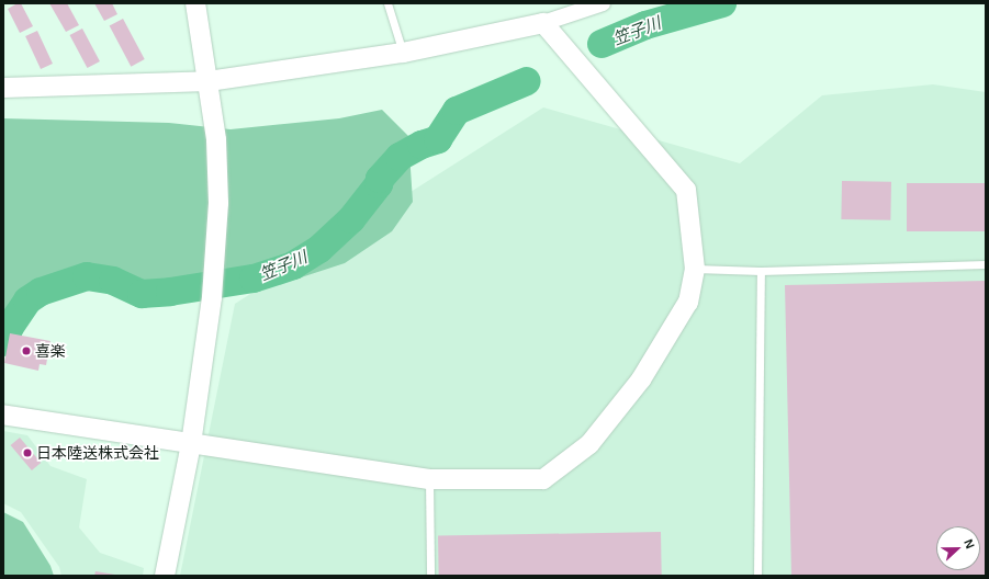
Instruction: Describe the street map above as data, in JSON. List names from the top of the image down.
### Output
{
  "water": ["笠子川"],
  "places": ["喜楽", "日本陸送株式会社"],
  "north": "right"
}
